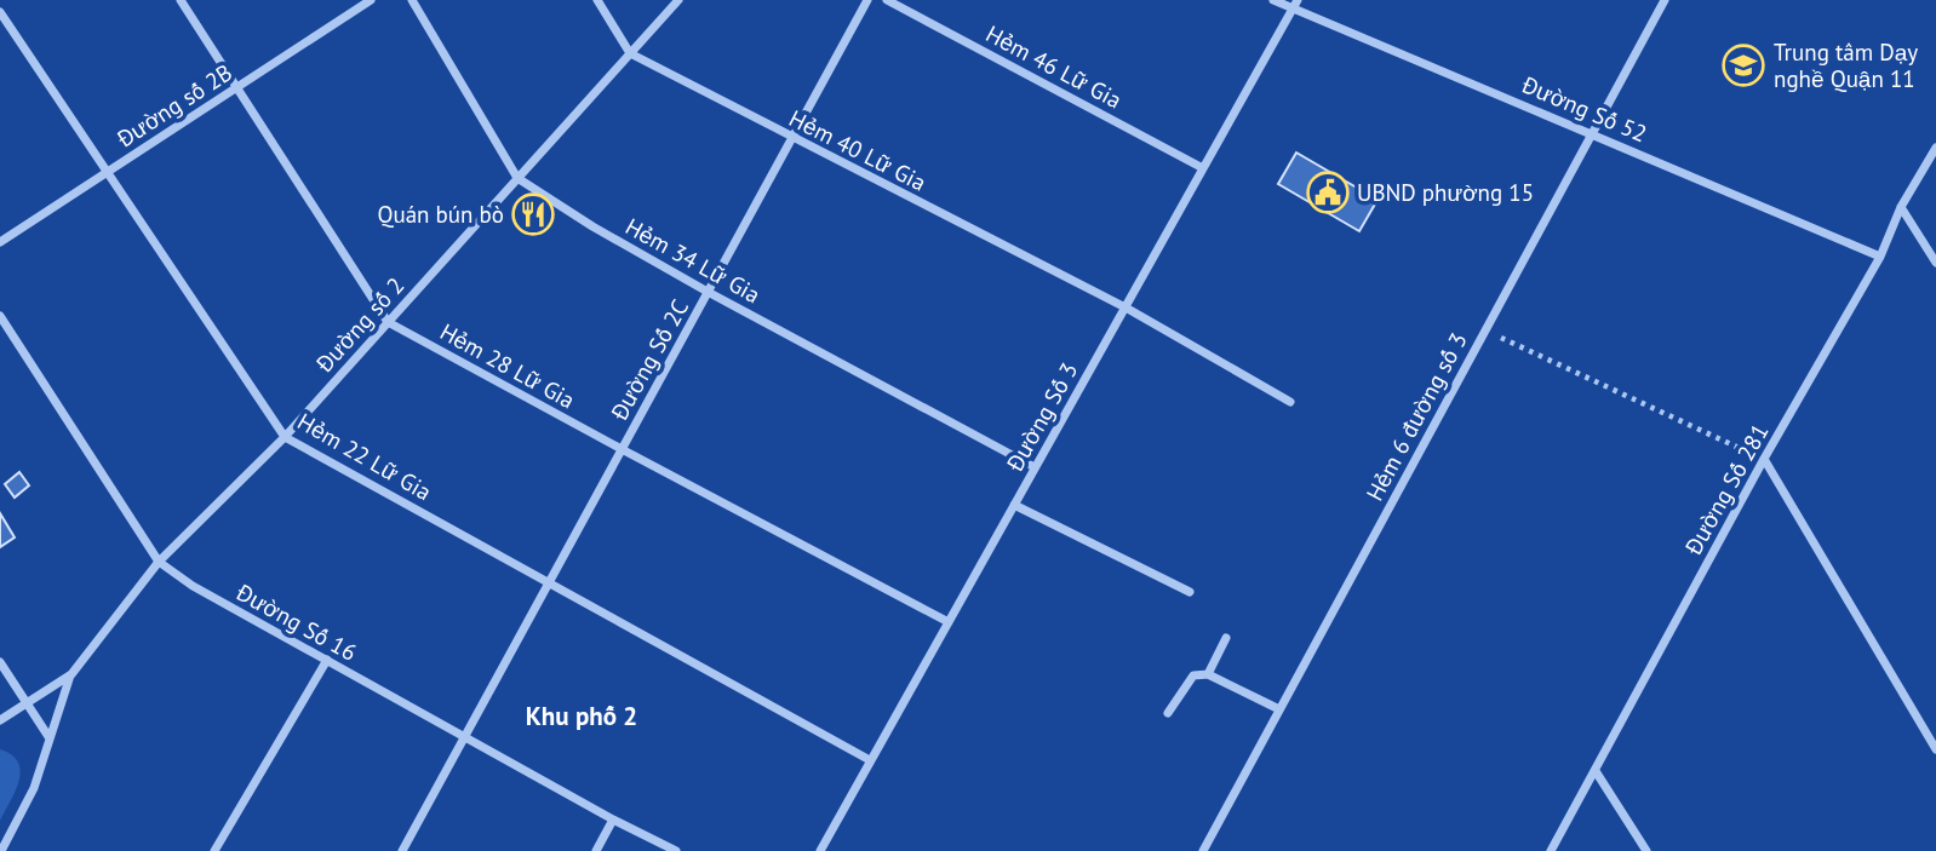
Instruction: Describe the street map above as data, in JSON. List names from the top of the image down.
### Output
{
  "streets": {
    "street": [
      "Hẻm 46 Lữ Gia",
      "Đường số 2B",
      "Đường Số 52",
      "Hẻm 40 Lữ Gia",
      "Hẻm 34 Lữ Gia",
      "Đường số 2",
      "Đường Số 2C",
      "Hẻm 28 Lữ Gia",
      "Đường Số 3",
      "Hẻm 6 đường số 3",
      "Hẻm 22 Lữ Gia",
      "Đường Số 281",
      "Đường Số 16"
    ]
  },
  "crossings": [
    ["Hẻm 46 Lữ Gia", "Đường Số 3"],
    ["Đường số 2B", "Hẻm 28 Lữ Gia"],
    ["Đường số 2B", "Hẻm 22 Lữ Gia"],
    ["Đường Số 52", "Đường Số 3"],
    ["Đường Số 52", "Hẻm 6 đường số 3"],
    ["Đường Số 52", "Đường Số 281"],
    ["Hẻm 40 Lữ Gia", "Đường số 2"],
    ["Hẻm 40 Lữ Gia", "Đường Số 2C"],
    ["Hẻm 40 Lữ Gia", "Đường Số 3"],
    ["Hẻm 34 Lữ Gia", "Đường số 2"],
    ["Hẻm 34 Lữ Gia", "Đường Số 2C"],
    ["Hẻm 34 Lữ Gia", "Đường Số 3"],
    ["Đường số 2", "Hẻm 28 Lữ Gia"],
    ["Đường số 2", "Hẻm 22 Lữ Gia"],
    ["Đường số 2", "Đường Số 16"],
    ["Đường Số 2C", "Hẻm 28 Lữ Gia"],
    ["Đường Số 2C", "Hẻm 22 Lữ Gia"],
    ["Đường Số 2C", "Đường Số 16"],
    ["Hẻm 28 Lữ Gia", "Đường Số 3"],
    ["Đường Số 3", "Hẻm 22 Lữ Gia"]
  ],
  "districts": ["Khu phố 2"],
  "places": {
    "school or university": ["Trung tâm Dạy nghề Quận 11"],
    "public building": ["UBND phường 15"],
    "restaurant": ["Quán bún bò"]
  }
}
